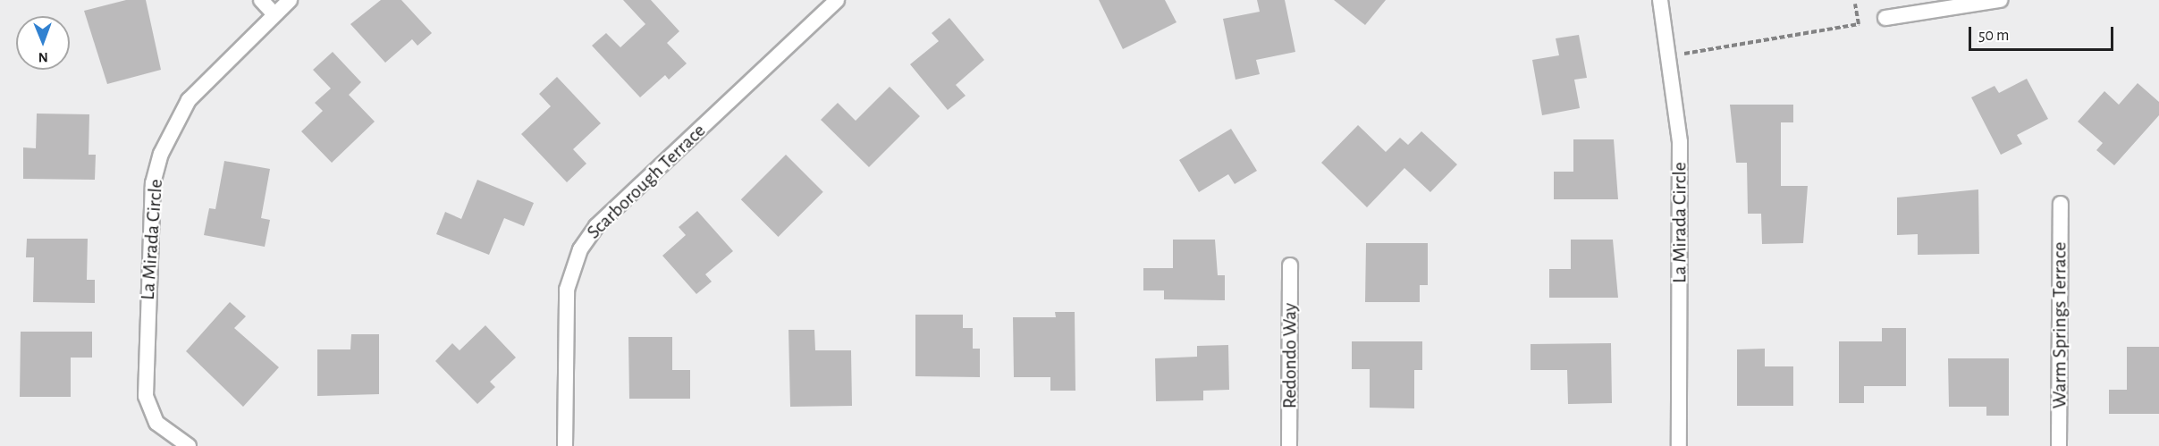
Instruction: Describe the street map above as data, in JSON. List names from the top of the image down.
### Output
{
  "streets": {
    "street": [
      "Scarborough Terrace",
      "La Mirada Circle",
      "Warm Springs Terrace",
      "Redondo Way"
    ]
  },
  "scale_bar": "50 m",
  "north": "bottom"
}
